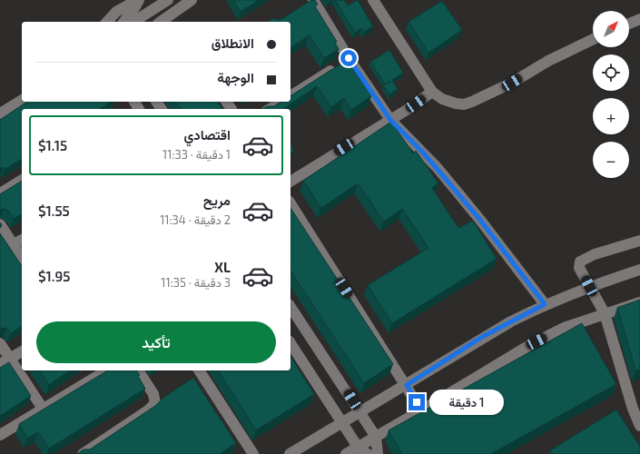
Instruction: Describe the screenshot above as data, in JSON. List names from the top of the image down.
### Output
{
  "north": "top right",
  "page": {
    "map_buttons": ["+", "−"],
    "banner": ["الانطلاق", "الوجهة"],
    "list": [
      {
        "name": "اقتصادي",
        "note": "1 دقيقة · 11:33",
        "value": "$1.15"
      },
      {
        "name": "مريح",
        "note": "2 دقيقة · 11:34",
        "value": "$1.55"
      },
      {
        "name": "XL",
        "note": "3 دقيقة · 11:35",
        "value": "$1.95"
      }
    ],
    "buttons": "تأكيد",
    "bubble": "1 دقيقة"
  }
}
